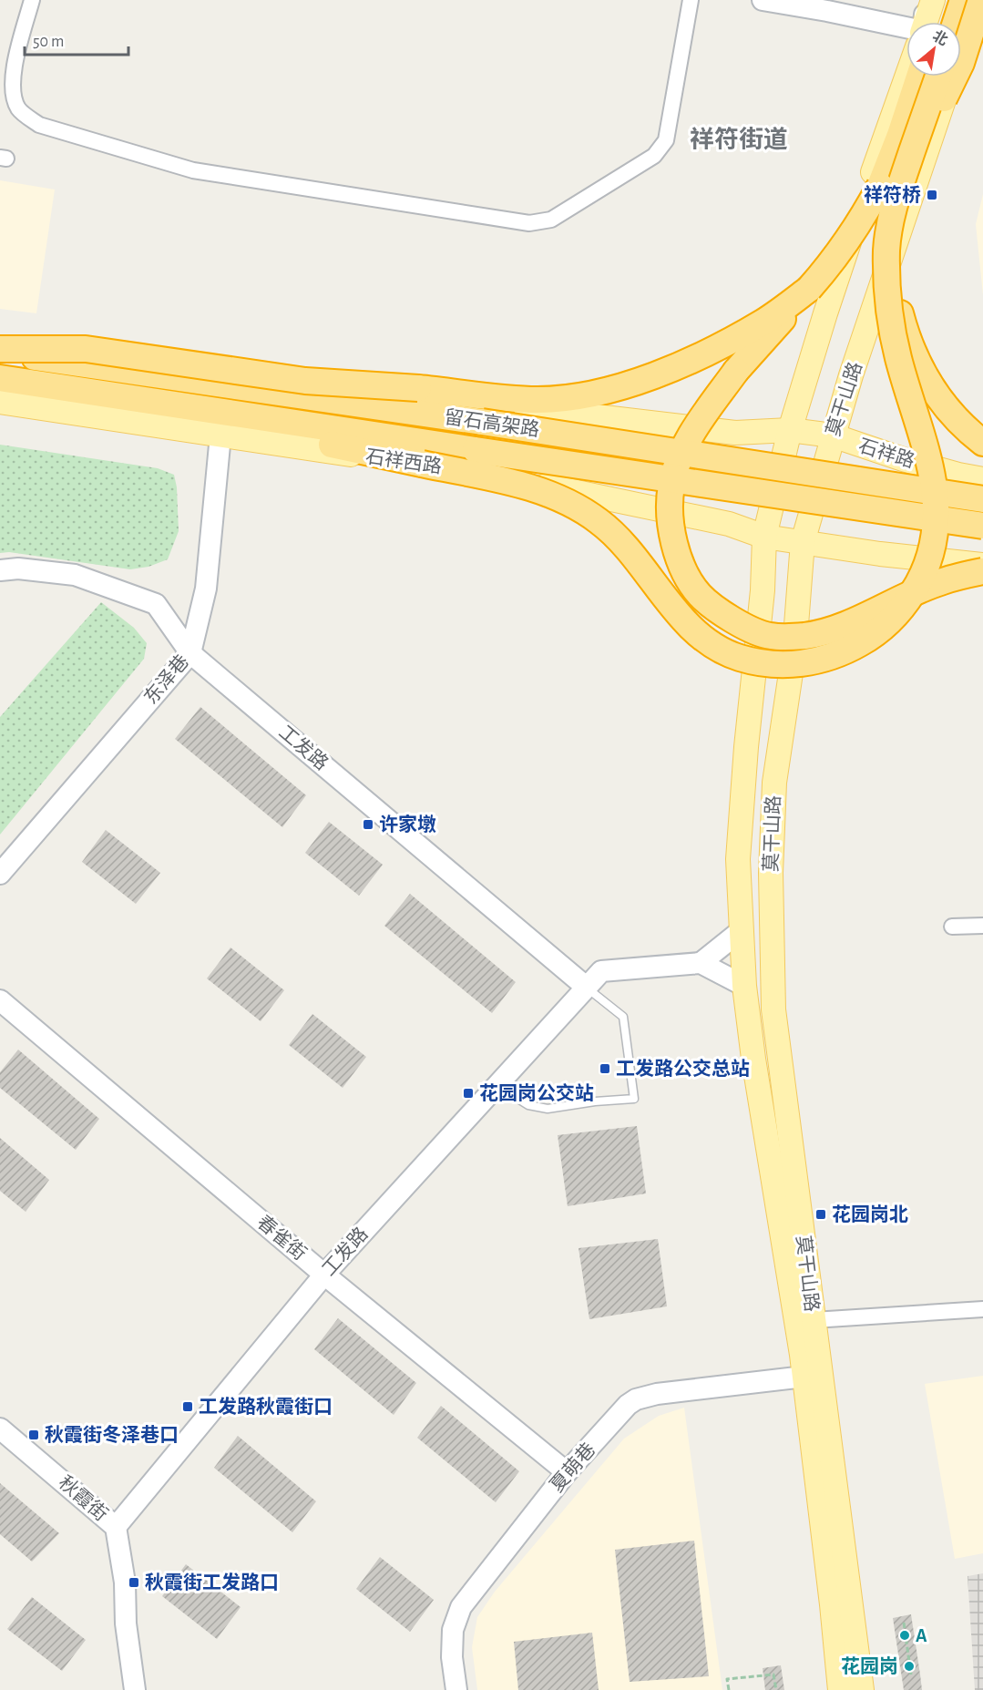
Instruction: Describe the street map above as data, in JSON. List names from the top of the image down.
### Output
{
  "streets": {
    "highway": ["留石高架路"],
    "main road": ["莫干山路", "石祥路", "石祥西路"],
    "street": [
      "东泽巷",
      "工发路",
      "春雀街",
      "夏萌巷",
      "秋霞街"
    ]
  },
  "crossings": [
    ["莫干山路", "石祥路"],
    ["莫干山路", "石祥西路"],
    ["莫干山路", "夏萌巷"],
    ["石祥西路", "东泽巷"],
    ["东泽巷", "工发路"],
    ["工发路", "春雀街"],
    ["工发路", "秋霞街"],
    ["春雀街", "夏萌巷"]
  ],
  "districts": ["祥符街道"],
  "places": {
    "transit": [
      "祥符桥",
      "许家墩",
      "工发路公交总站",
      "花园岗公交站",
      "花园岗北",
      "工发路秋霞街口",
      "秋霞街冬泽巷口",
      "秋霞街工发路口"
    ],
    "other": ["A", "花园岗"]
  },
  "scale_bar": "50 m",
  "north": "top right"
}
